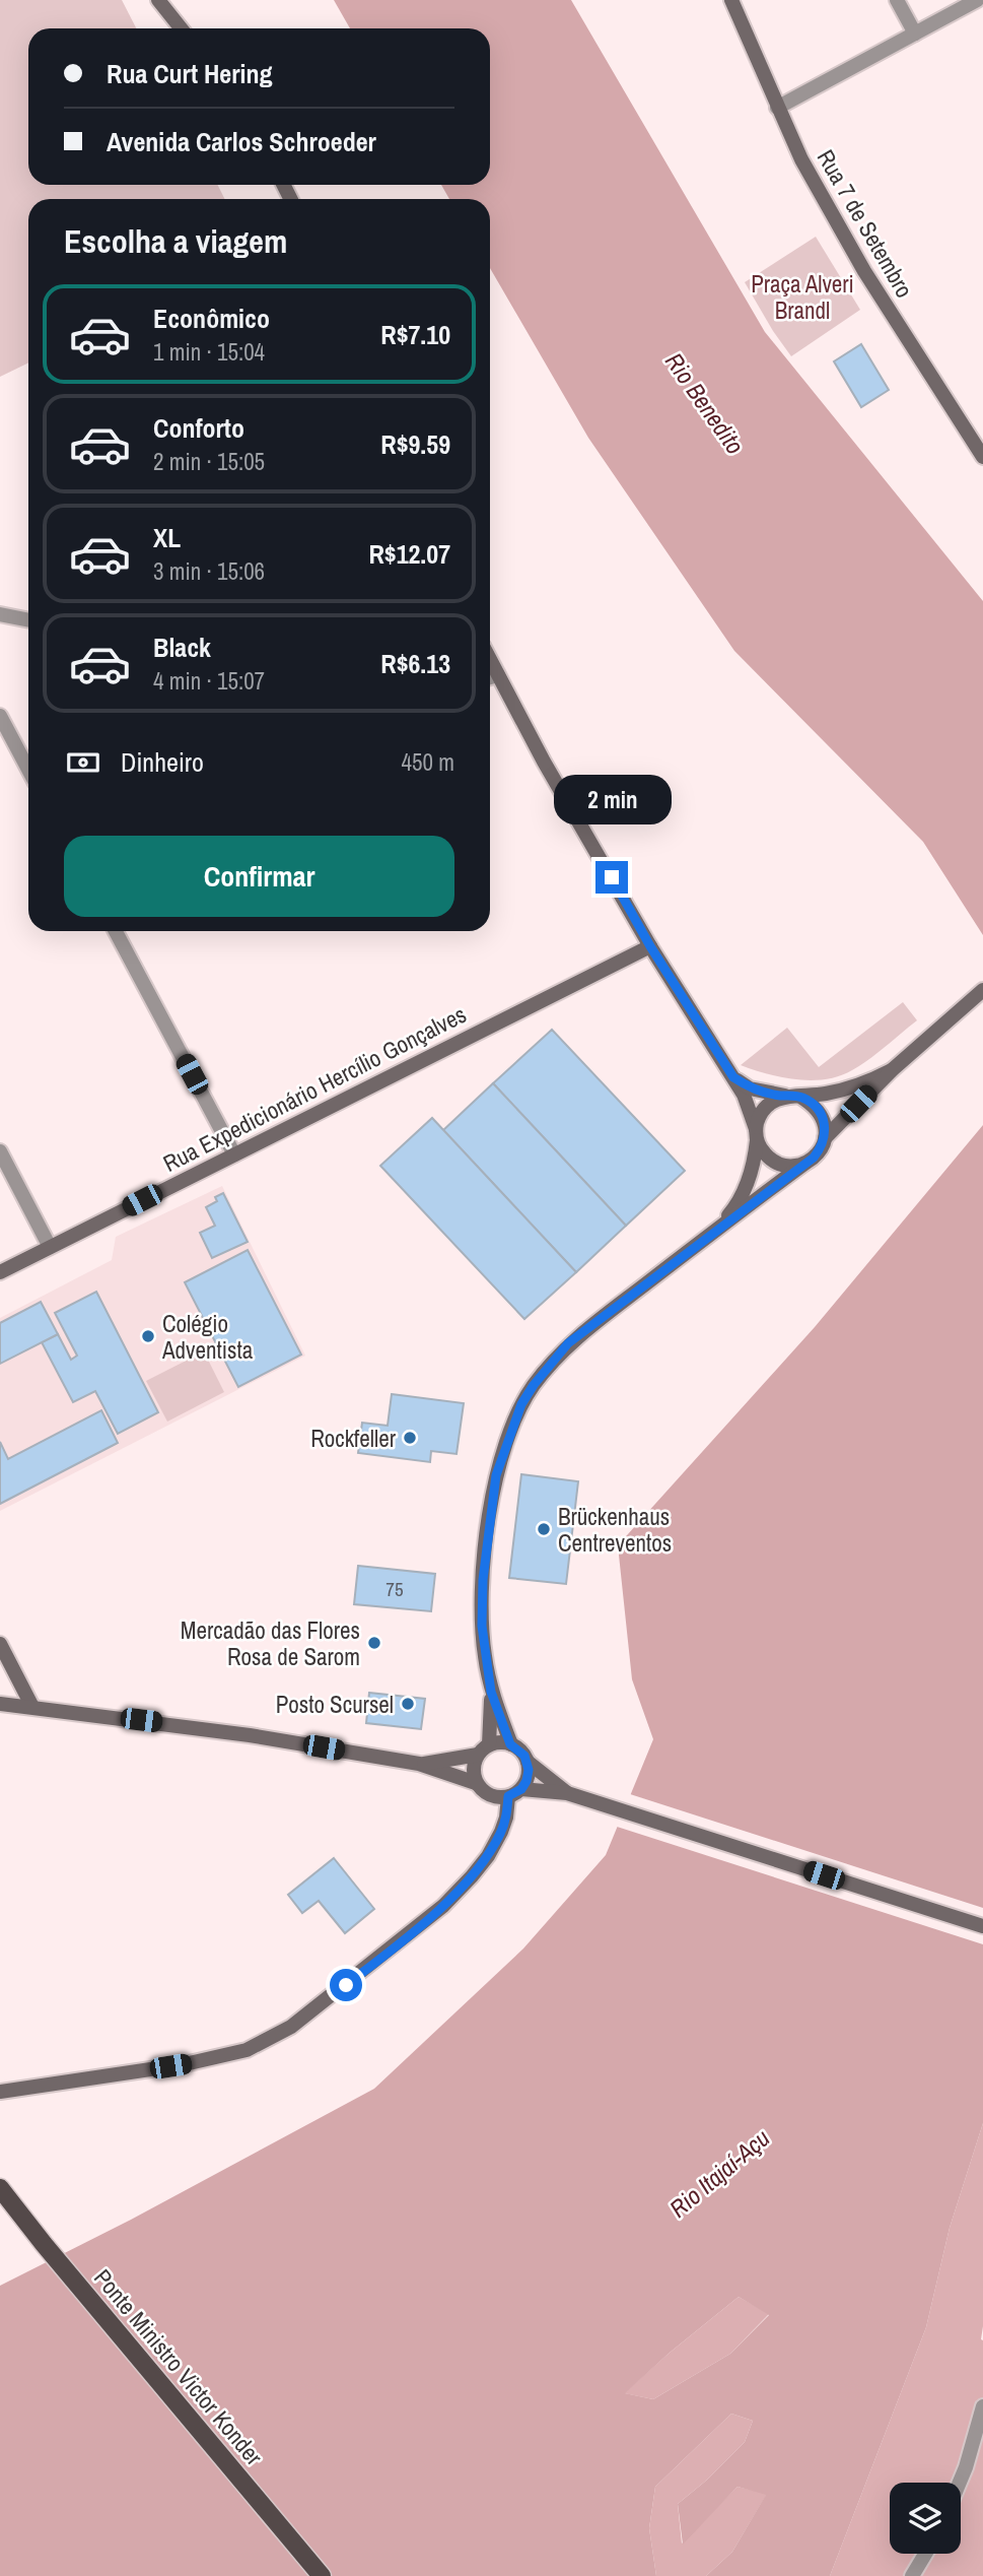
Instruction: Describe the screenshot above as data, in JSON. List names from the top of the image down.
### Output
{
  "streets": {
    "main road": ["Rua 7 de Setembro", "Rua Expedicionário Hercílio Gonçalves", "Ponte Ministro Victor Konder"]
  },
  "water": ["Rio Benedito", "Rio Itajaí-Açu"],
  "parks": ["Praça Alveri Brandl"],
  "places": [
    "Colégio Adventista",
    "Rockfeller",
    "Brückenhaus Centreventos",
    "Mercadão das Flores Rosa de Sarom",
    "Posto Scursel"
  ],
  "house_numbers": ["75"],
  "page": {
    "banner": ["Rua Curt Hering", "Avenida Carlos Schroeder"],
    "heading": "Escolha a viagem",
    "list": [
      {
        "name": "Econômico",
        "note": "1 min · 15:04",
        "value": "R$7.10"
      },
      {
        "name": "Conforto",
        "note": "2 min · 15:05",
        "value": "R$9.59"
      },
      {
        "name": "XL",
        "note": "3 min · 15:06",
        "value": "R$12.07"
      },
      {
        "name": "Black",
        "note": "4 min · 15:07",
        "value": "R$6.13"
      }
    ],
    "pay": ["Dinheiro", "450 m"],
    "bubble": "2 min",
    "buttons": "Confirmar"
  }
}
